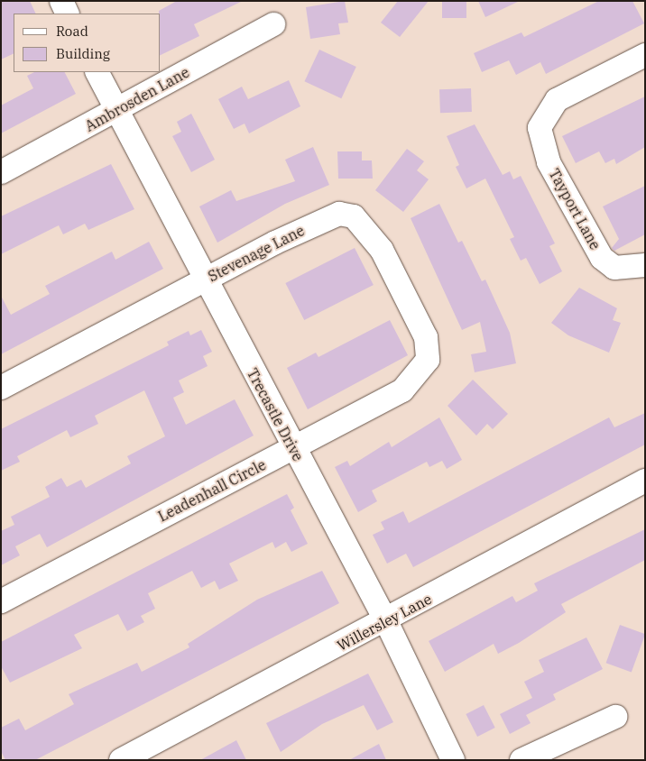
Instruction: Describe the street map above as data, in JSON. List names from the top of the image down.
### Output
{
  "streets": {
    "street": [
      "Ambrosden Lane",
      "Tayport Lane",
      "Stevenage Lane",
      "Trecastle Drive",
      "Leadenhall Circle",
      "Willersley Lane"
    ]
  },
  "crossings": [
    ["Ambrosden Lane", "Trecastle Drive"],
    ["Stevenage Lane", "Trecastle Drive"],
    ["Stevenage Lane", "Leadenhall Circle"],
    ["Trecastle Drive", "Leadenhall Circle"],
    ["Trecastle Drive", "Willersley Lane"]
  ],
  "legend": ["Road", "Building"]
}
